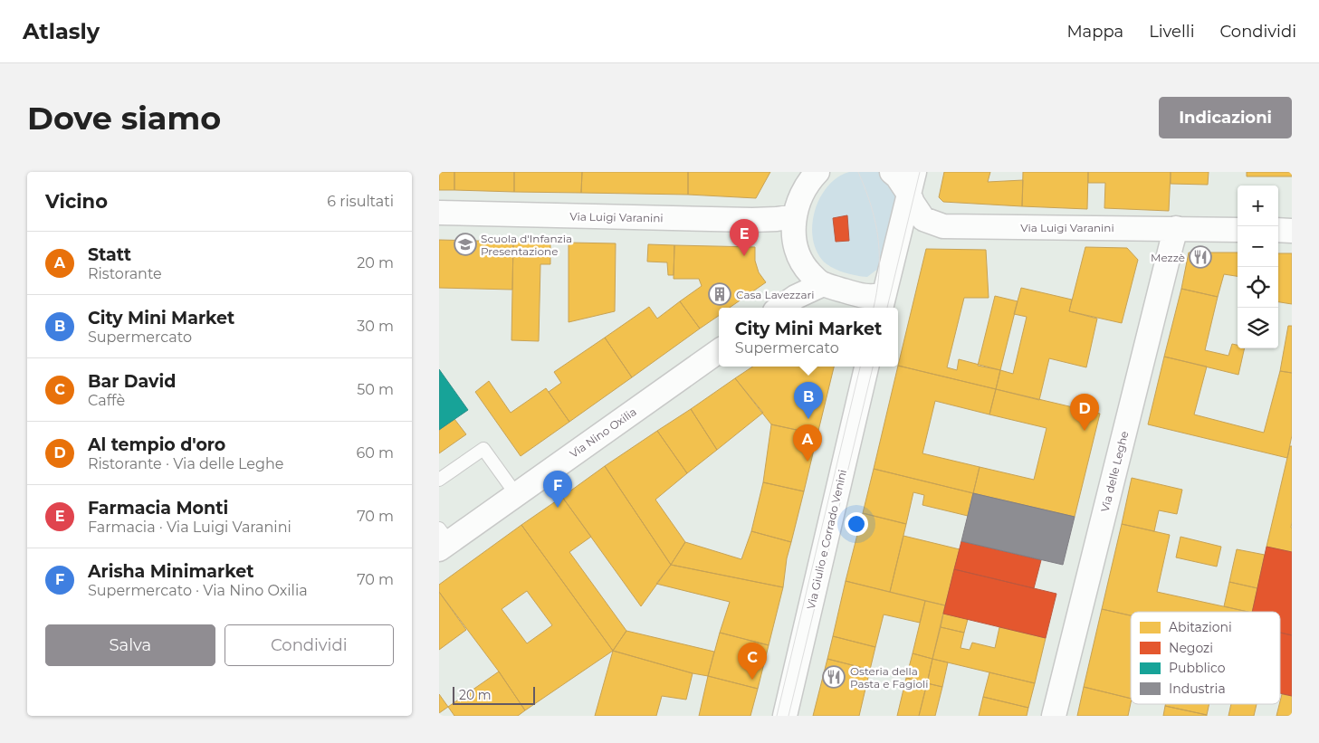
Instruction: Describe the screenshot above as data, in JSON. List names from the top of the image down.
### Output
{
  "streets": {
    "street": [
      "Via Luigi Varanini",
      "Via Nino Oxilia",
      "Via delle Leghe",
      "Via Giulio e Corrado Venini"
    ]
  },
  "crossings": [
    ["Via Luigi Varanini", "Via delle Leghe"]
  ],
  "places": {
    "school or university": ["Scuola d'Infanzia Presentazione"],
    "restaurant": ["Mezzè", "Osteria della Pasta e Fagioli"],
    "building": ["Casa Lavezzari"]
  },
  "legend": [
    "Abitazioni",
    "Negozi",
    "Pubblico",
    "Industria"
  ],
  "scale_bar": "20 m",
  "page": {
    "header": "Atlasly",
    "nav": ["Mappa", "Livelli", "Condividi"],
    "buttons": [
      "Indicazioni",
      ["Salva", "Condividi"]
    ],
    "title": "Dove siamo",
    "heading": ["Vicino", "6 risultati"],
    "map_buttons": ["+", "−"],
    "pins": [
      "E",
      "B",
      "D",
      "A",
      "F",
      "C"
    ],
    "list": [
      {
        "mark": "A",
        "name": "Statt",
        "note": "Ristorante",
        "value": "20 m"
      },
      {
        "mark": "B",
        "name": "City Mini Market",
        "note": "Supermercato",
        "value": "30 m"
      },
      {
        "mark": "C",
        "name": "Bar David",
        "note": "Caffè",
        "value": "50 m"
      },
      {
        "mark": "D",
        "name": "Al tempio d'oro",
        "note": "Ristorante · Via delle Leghe",
        "value": "60 m"
      },
      {
        "mark": "E",
        "name": "Farmacia Monti",
        "note": "Farmacia · Via Luigi Varanini",
        "value": "70 m"
      },
      {
        "mark": "F",
        "name": "Arisha Minimarket",
        "note": "Supermercato · Via Nino Oxilia",
        "value": "70 m"
      }
    ],
    "popup": ["City Mini Market", "Supermercato"],
    "scale": "20 m"
  }
}
